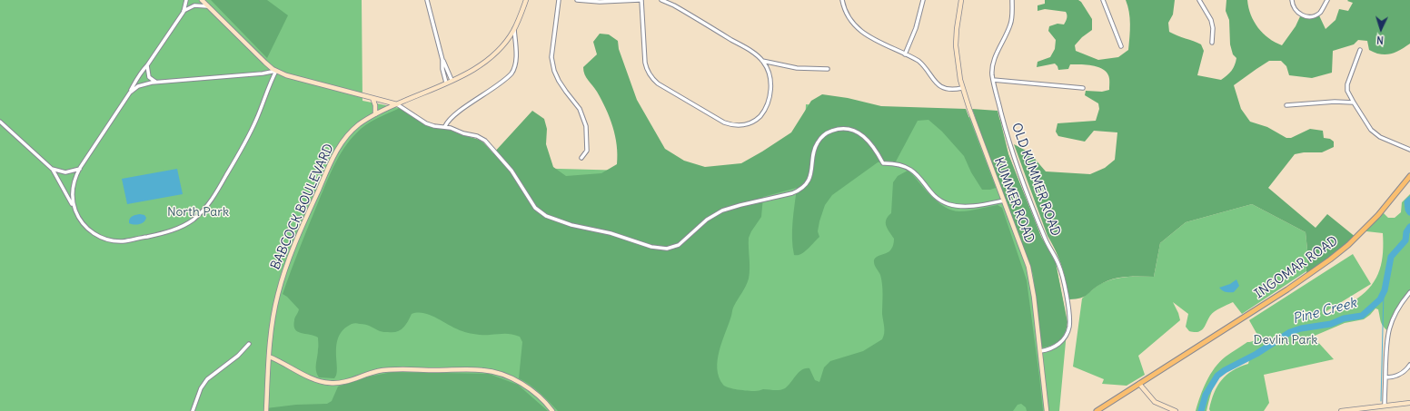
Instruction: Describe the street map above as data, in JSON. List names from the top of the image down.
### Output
{
  "streets": {
    "main road": ["INGOMAR ROAD"],
    "street": ["OLD KUMMER ROAD", "KUMMER ROAD", "BABCOCK BOULEVARD"]
  },
  "crossings": [
    ["OLD KUMMER ROAD", "KUMMER ROAD"]
  ],
  "water": ["Pine Creek"],
  "parks": ["North Park", "Devlin Park"],
  "north": "bottom"
}
